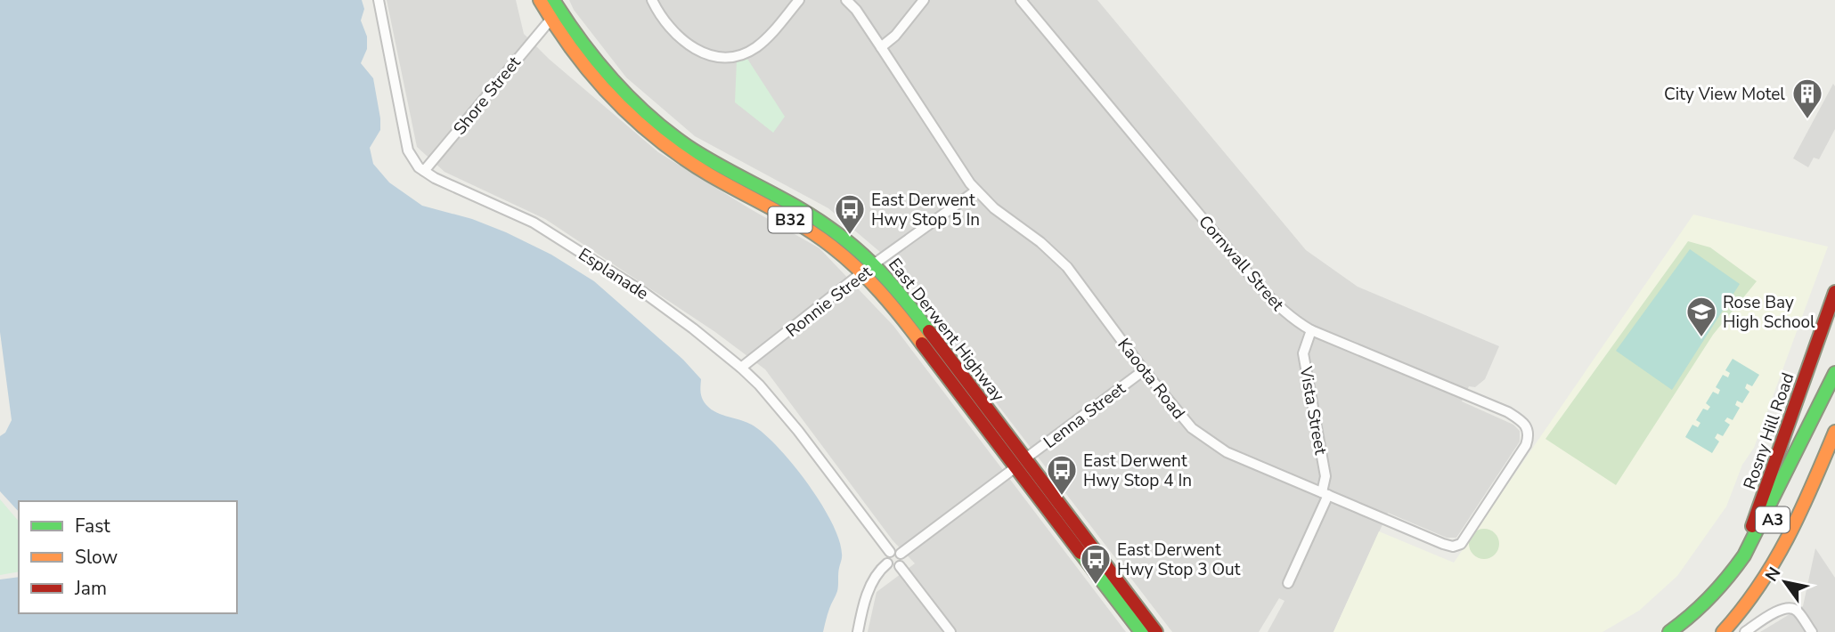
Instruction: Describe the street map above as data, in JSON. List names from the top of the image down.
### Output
{
  "streets": {
    "main road": [
      "B32",
      "East Derwent Highway",
      "Rosny Hill Road",
      "A3"
    ],
    "street": [
      "Shore Street",
      "Cornwall Street",
      "Esplanade",
      "Ronnie Street",
      "Kaoota Road",
      "Vista Street",
      "Lenna Street"
    ]
  },
  "crossings": [
    ["Shore Street", "Esplanade"],
    ["Shore Street", "East Derwent Highway"],
    ["Cornwall Street", "Kaoota Road"],
    ["Cornwall Street", "Vista Street"],
    ["Esplanade", "Ronnie Street"],
    ["Esplanade", "Lenna Street"],
    ["Ronnie Street", "East Derwent Highway"],
    ["Ronnie Street", "Kaoota Road"],
    ["East Derwent Highway", "Lenna Street"],
    ["Kaoota Road", "Vista Street"],
    ["Kaoota Road", "Lenna Street"],
    ["Rosny Hill Road", "A3"]
  ],
  "places": {
    "building": ["City View Motel"],
    "bus stop": ["East Derwent Hwy Stop 5 In", "East Derwent Hwy Stop 4 In", "East Derwent Hwy Stop 3 Out"],
    "school or university": ["Rose Bay High School"]
  },
  "legend": ["Fast", "Slow", "Jam"],
  "north": "top left"
}
